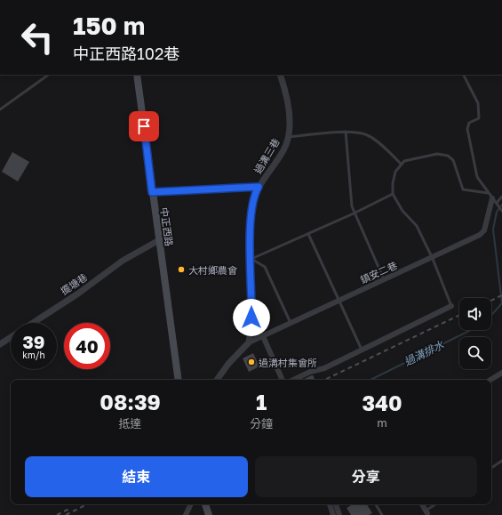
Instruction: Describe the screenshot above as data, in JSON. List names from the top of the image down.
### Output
{
  "streets": {
    "main road": ["中正西路"],
    "street": ["過溝三巷", "鎮安二巷", "擺塘巷"]
  },
  "crossings": [
    ["過溝三巷", "鎮安二巷"],
    ["中正西路", "擺塘巷"]
  ],
  "water": ["過溝排水"],
  "places": ["大村鄉農會", "過溝村集會所"],
  "page": {
    "turn": ["150 m", "中正西路102巷"],
    "speed": "39 km/h",
    "limit": "40",
    "eta": [
      "08:39",
      "抵達",
      "1",
      "分鐘",
      "340",
      "m"
    ],
    "buttons": ["結束", "分享"]
  }
}
